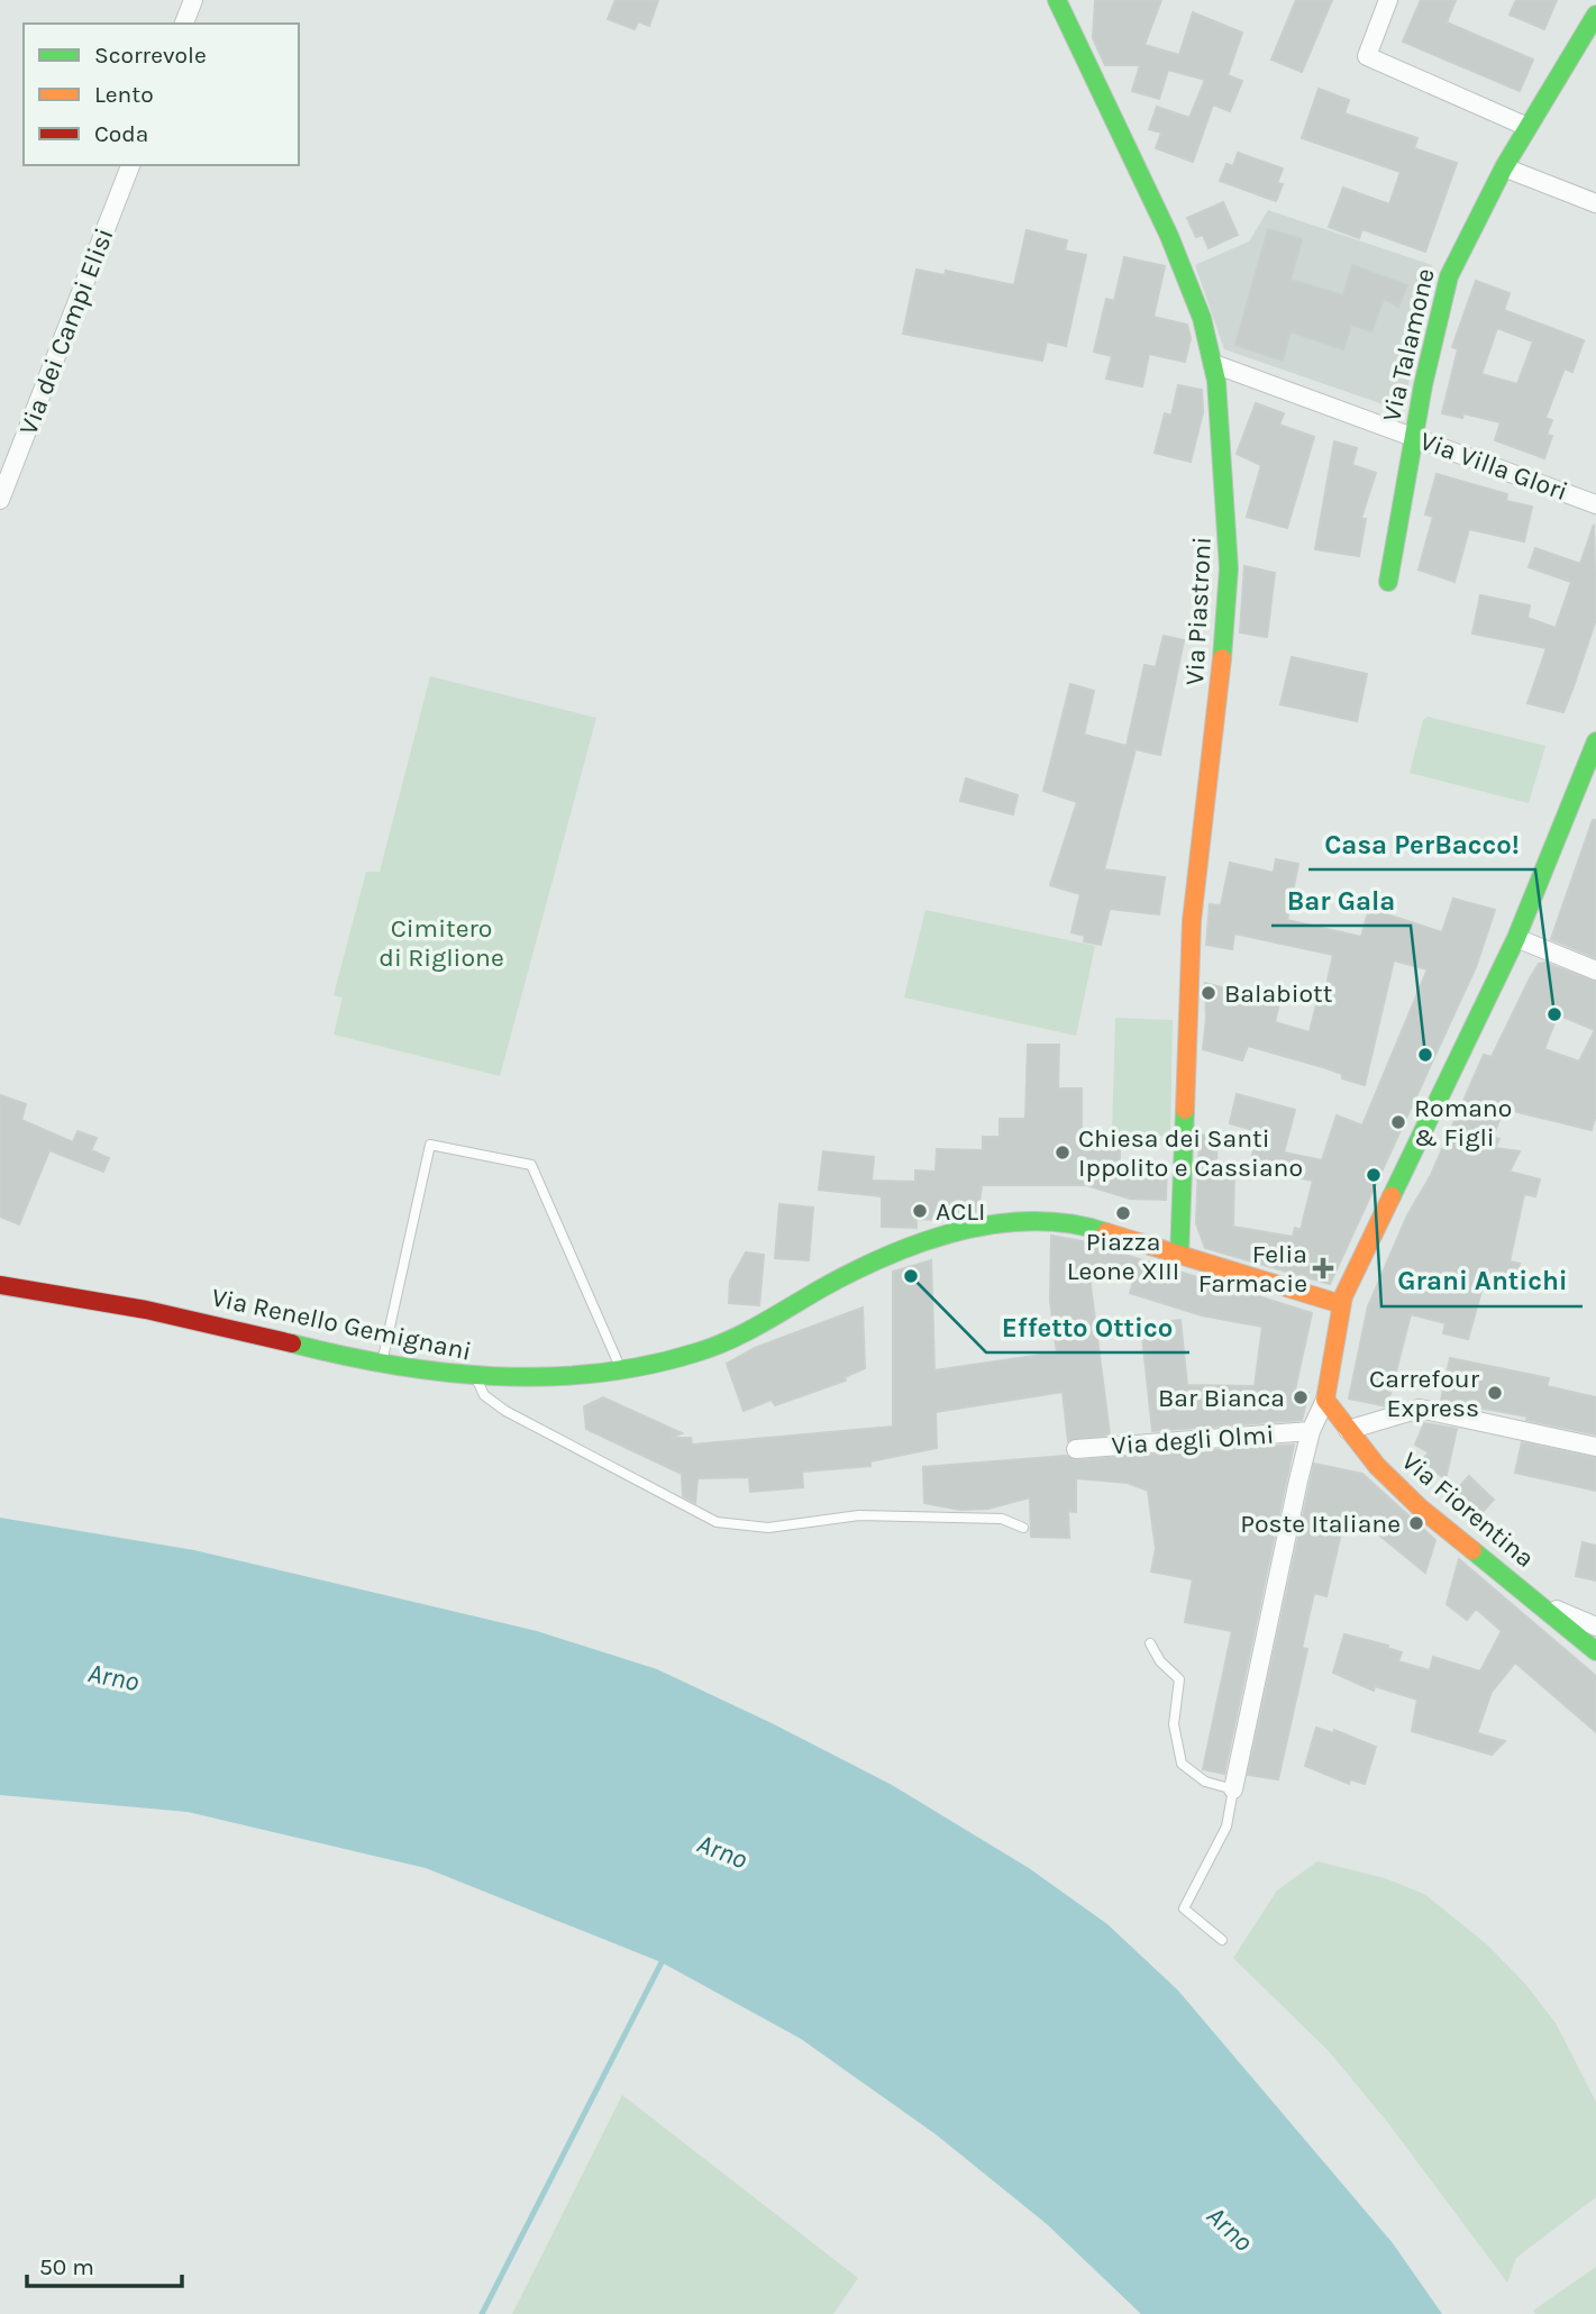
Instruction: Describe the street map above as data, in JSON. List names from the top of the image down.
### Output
{
  "streets": {
    "street": [
      "Via dei Campi Elisi",
      "Via Talamone",
      "Via Villa Glori",
      "Via Piastroni",
      "Via Renello Gemignani",
      "Via degli Olmi",
      "Via Fiorentina"
    ]
  },
  "crossings": [
    ["Via Talamone", "Via Villa Glori"],
    ["Via Villa Glori", "Via Piastroni"],
    ["Via Piastroni", "Via Renello Gemignani"]
  ],
  "water": ["Arno"],
  "parks": ["Cimitero di Riglione"],
  "places": {
    "other": [
      "Balabiott",
      "Casa PerBacco!",
      "Bar Gala",
      "Romano & Figli",
      "Chiesa dei Santi Ippolito e Cassiano",
      "Grani Antichi",
      "ACLI",
      "Piazza Leone XIII",
      "Effetto Ottico",
      "Carrefour Express",
      "Bar Bianca",
      "Poste Italiane"
    ],
    "health": ["Felia Farmacie"]
  },
  "legend": ["Scorrevole", "Lento", "Coda"],
  "scale_bar": "50 m"
}
